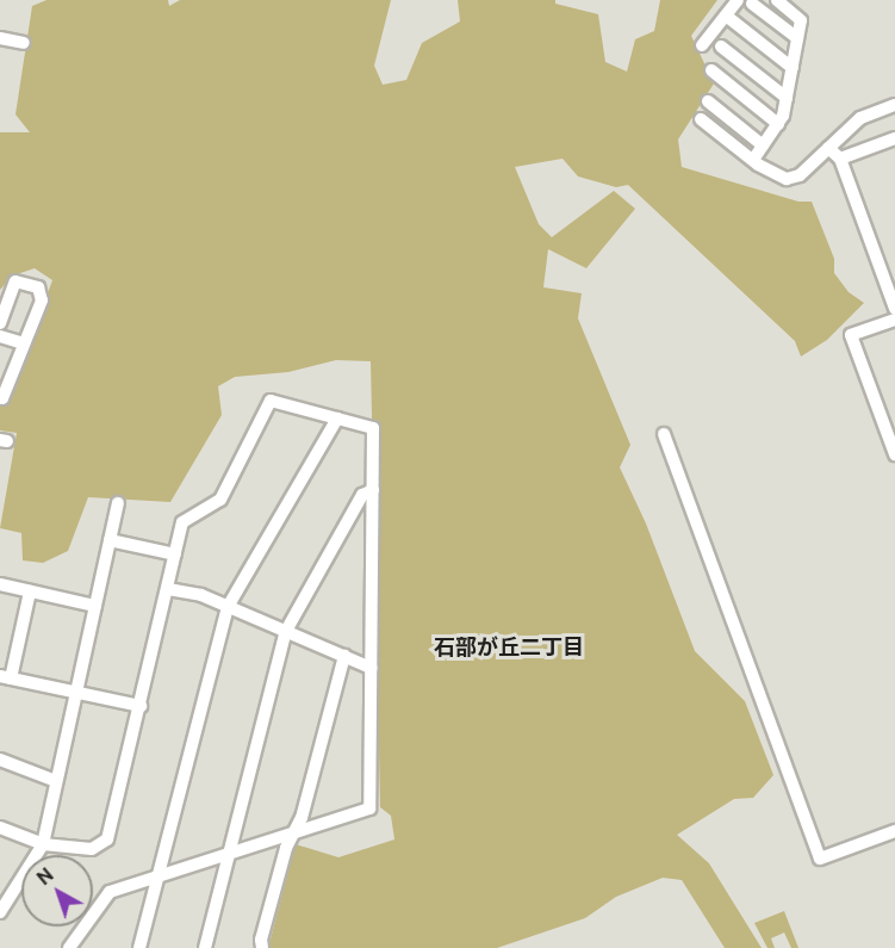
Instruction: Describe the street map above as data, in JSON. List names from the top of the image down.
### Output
{
  "districts": ["石部が丘二丁目"],
  "north": "top left"
}
